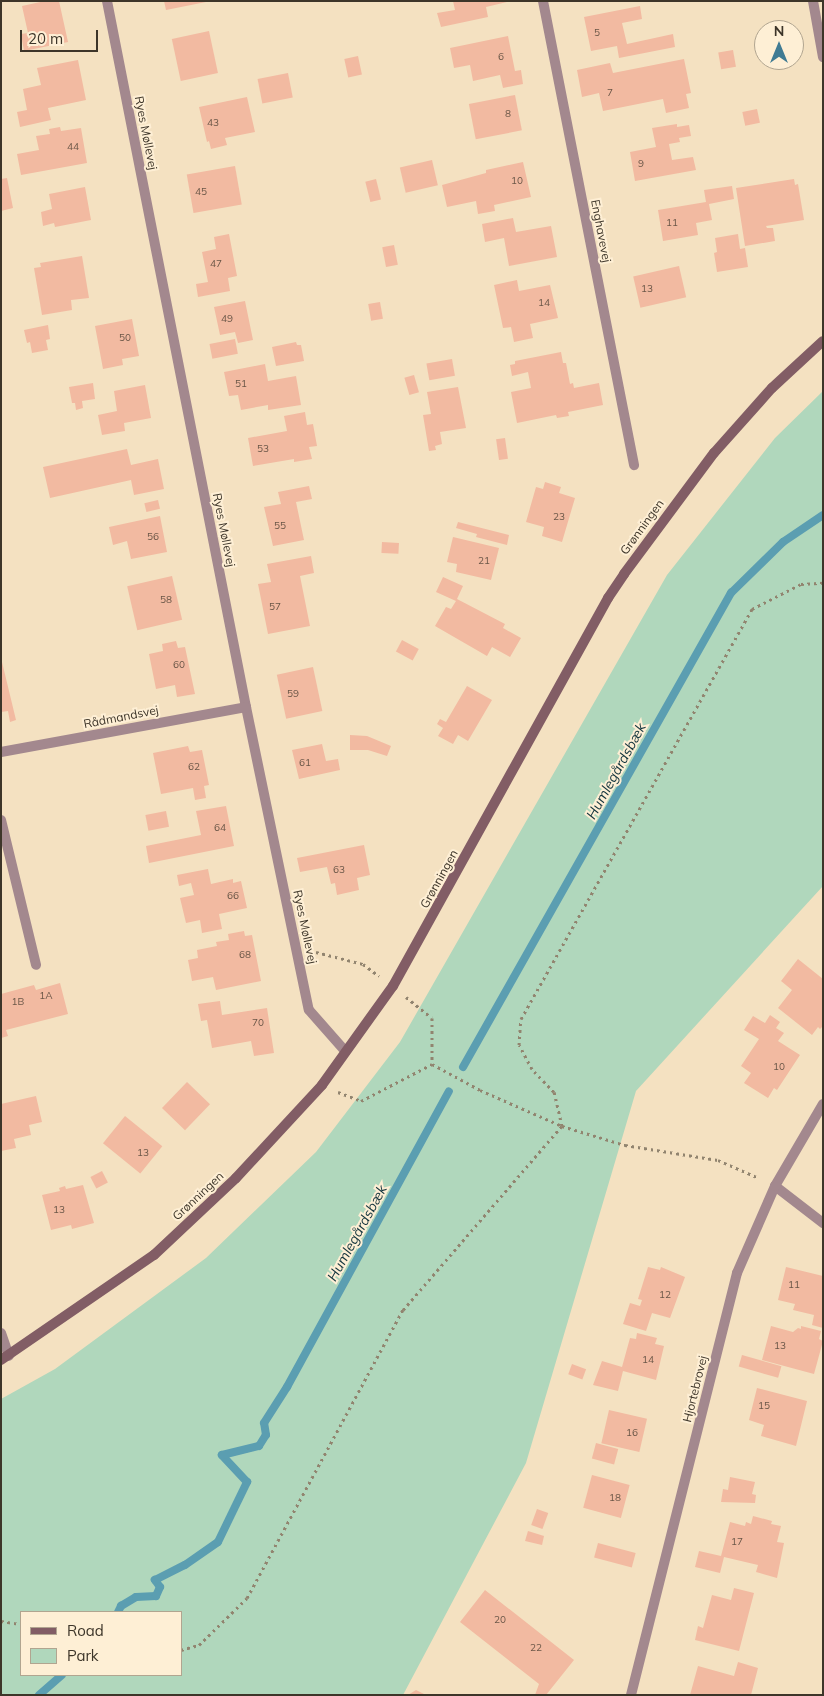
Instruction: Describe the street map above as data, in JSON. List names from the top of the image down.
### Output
{
  "streets": {
    "street": [
      "Ryes Møllevej",
      "Enghavevej",
      "Grønningen",
      "Rådmandsvej",
      "Hjortebrovej"
    ]
  },
  "crossings": [
    ["Ryes Møllevej", "Grønningen"],
    ["Ryes Møllevej", "Rådmandsvej"]
  ],
  "water": ["Humlegårdsbæk"],
  "house_numbers": [
    "5",
    "6",
    "7",
    "8",
    "43",
    "44",
    "9",
    "10",
    "45",
    "11",
    "47",
    "13",
    "14",
    "49",
    "50",
    "51",
    "53",
    "23",
    "55",
    "56",
    "21",
    "58",
    "57",
    "60",
    "59",
    "61",
    "62",
    "64",
    "63",
    "66",
    "68",
    "1A",
    "1B",
    "70",
    "10",
    "13",
    "13",
    "11",
    "12",
    "13",
    "14",
    "15",
    "16",
    "18",
    "17",
    "20",
    "22"
  ],
  "legend": ["Road", "Park"],
  "scale_bar": "20 m",
  "north": "top"
}
